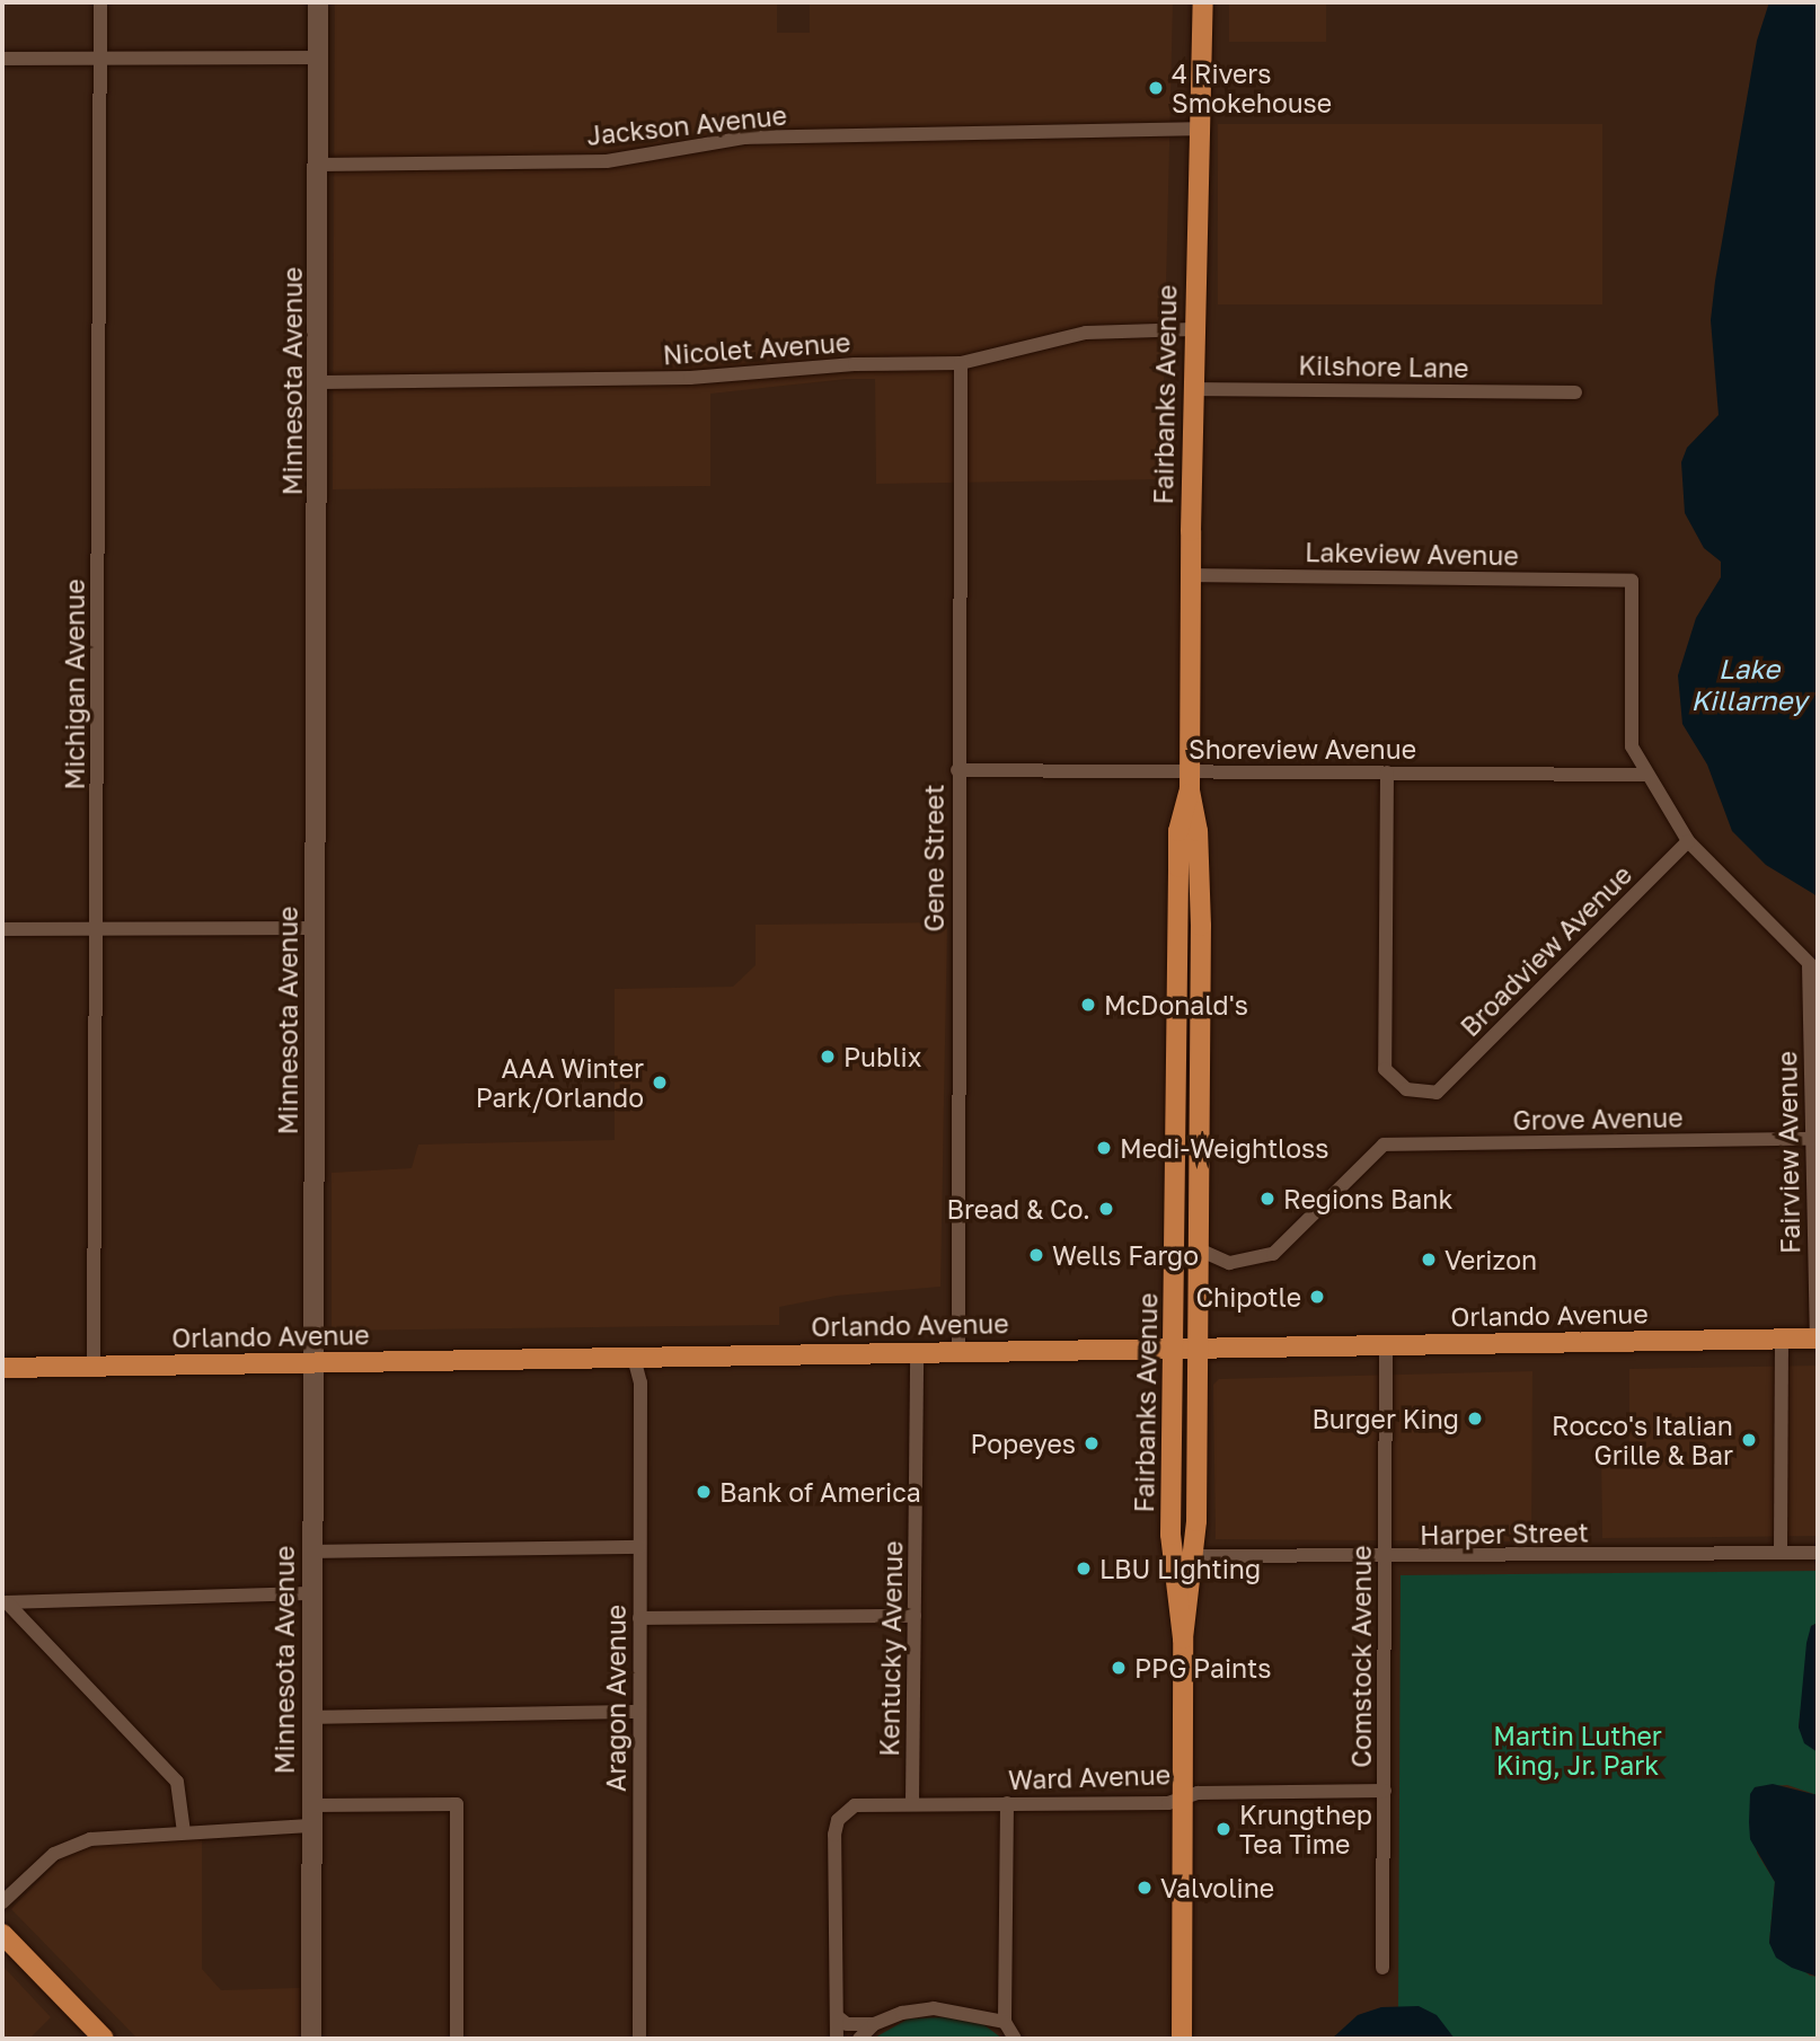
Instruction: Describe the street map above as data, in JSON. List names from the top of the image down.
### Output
{
  "streets": {
    "main road": ["Fairbanks Avenue", "Orlando Avenue"],
    "street": [
      "Jackson Avenue",
      "Nicolet Avenue",
      "Kilshore Lane",
      "Minnesota Avenue",
      "Lakeview Avenue",
      "Michigan Avenue",
      "Shoreview Avenue",
      "Gene Street",
      "Broadview Avenue",
      "Grove Avenue",
      "Fairview Avenue",
      "Harper Street",
      "Kentucky Avenue",
      "Comstock Avenue",
      "Aragon Avenue",
      "Ward Avenue"
    ]
  },
  "crossings": [
    ["Jackson Avenue", "Minnesota Avenue"],
    ["Jackson Avenue", "Fairbanks Avenue"],
    ["Nicolet Avenue", "Minnesota Avenue"],
    ["Nicolet Avenue", "Fairbanks Avenue"],
    ["Nicolet Avenue", "Gene Street"],
    ["Kilshore Lane", "Fairbanks Avenue"],
    ["Minnesota Avenue", "Orlando Avenue"],
    ["Fairbanks Avenue", "Lakeview Avenue"],
    ["Fairbanks Avenue", "Shoreview Avenue"],
    ["Fairbanks Avenue", "Grove Avenue"],
    ["Fairbanks Avenue", "Orlando Avenue"],
    ["Fairbanks Avenue", "Harper Street"],
    ["Fairbanks Avenue", "Ward Avenue"],
    ["Lakeview Avenue", "Shoreview Avenue"],
    ["Michigan Avenue", "Orlando Avenue"],
    ["Shoreview Avenue", "Gene Street"],
    ["Shoreview Avenue", "Broadview Avenue"],
    ["Gene Street", "Orlando Avenue"],
    ["Grove Avenue", "Fairview Avenue"],
    ["Fairview Avenue", "Orlando Avenue"],
    ["Orlando Avenue", "Kentucky Avenue"],
    ["Orlando Avenue", "Comstock Avenue"],
    ["Orlando Avenue", "Aragon Avenue"],
    ["Harper Street", "Comstock Avenue"],
    ["Kentucky Avenue", "Ward Avenue"],
    ["Comstock Avenue", "Ward Avenue"]
  ],
  "water": ["Lake Killarney"],
  "parks": ["Martin Luther King, Jr. Park"],
  "places": [
    "4 Rivers Smokehouse",
    "McDonald's",
    "Publix",
    "AAA Winter Park/Orlando",
    "Medi-Weightloss",
    "Regions Bank",
    "Bread & Co.",
    "Wells Fargo",
    "Verizon",
    "Chipotle",
    "Burger King",
    "Rocco's Italian Grille & Bar",
    "Popeyes",
    "Bank of America",
    "LBU LIghting",
    "PPG Paints",
    "Krungthep Tea Time",
    "Valvoline"
  ]
}
